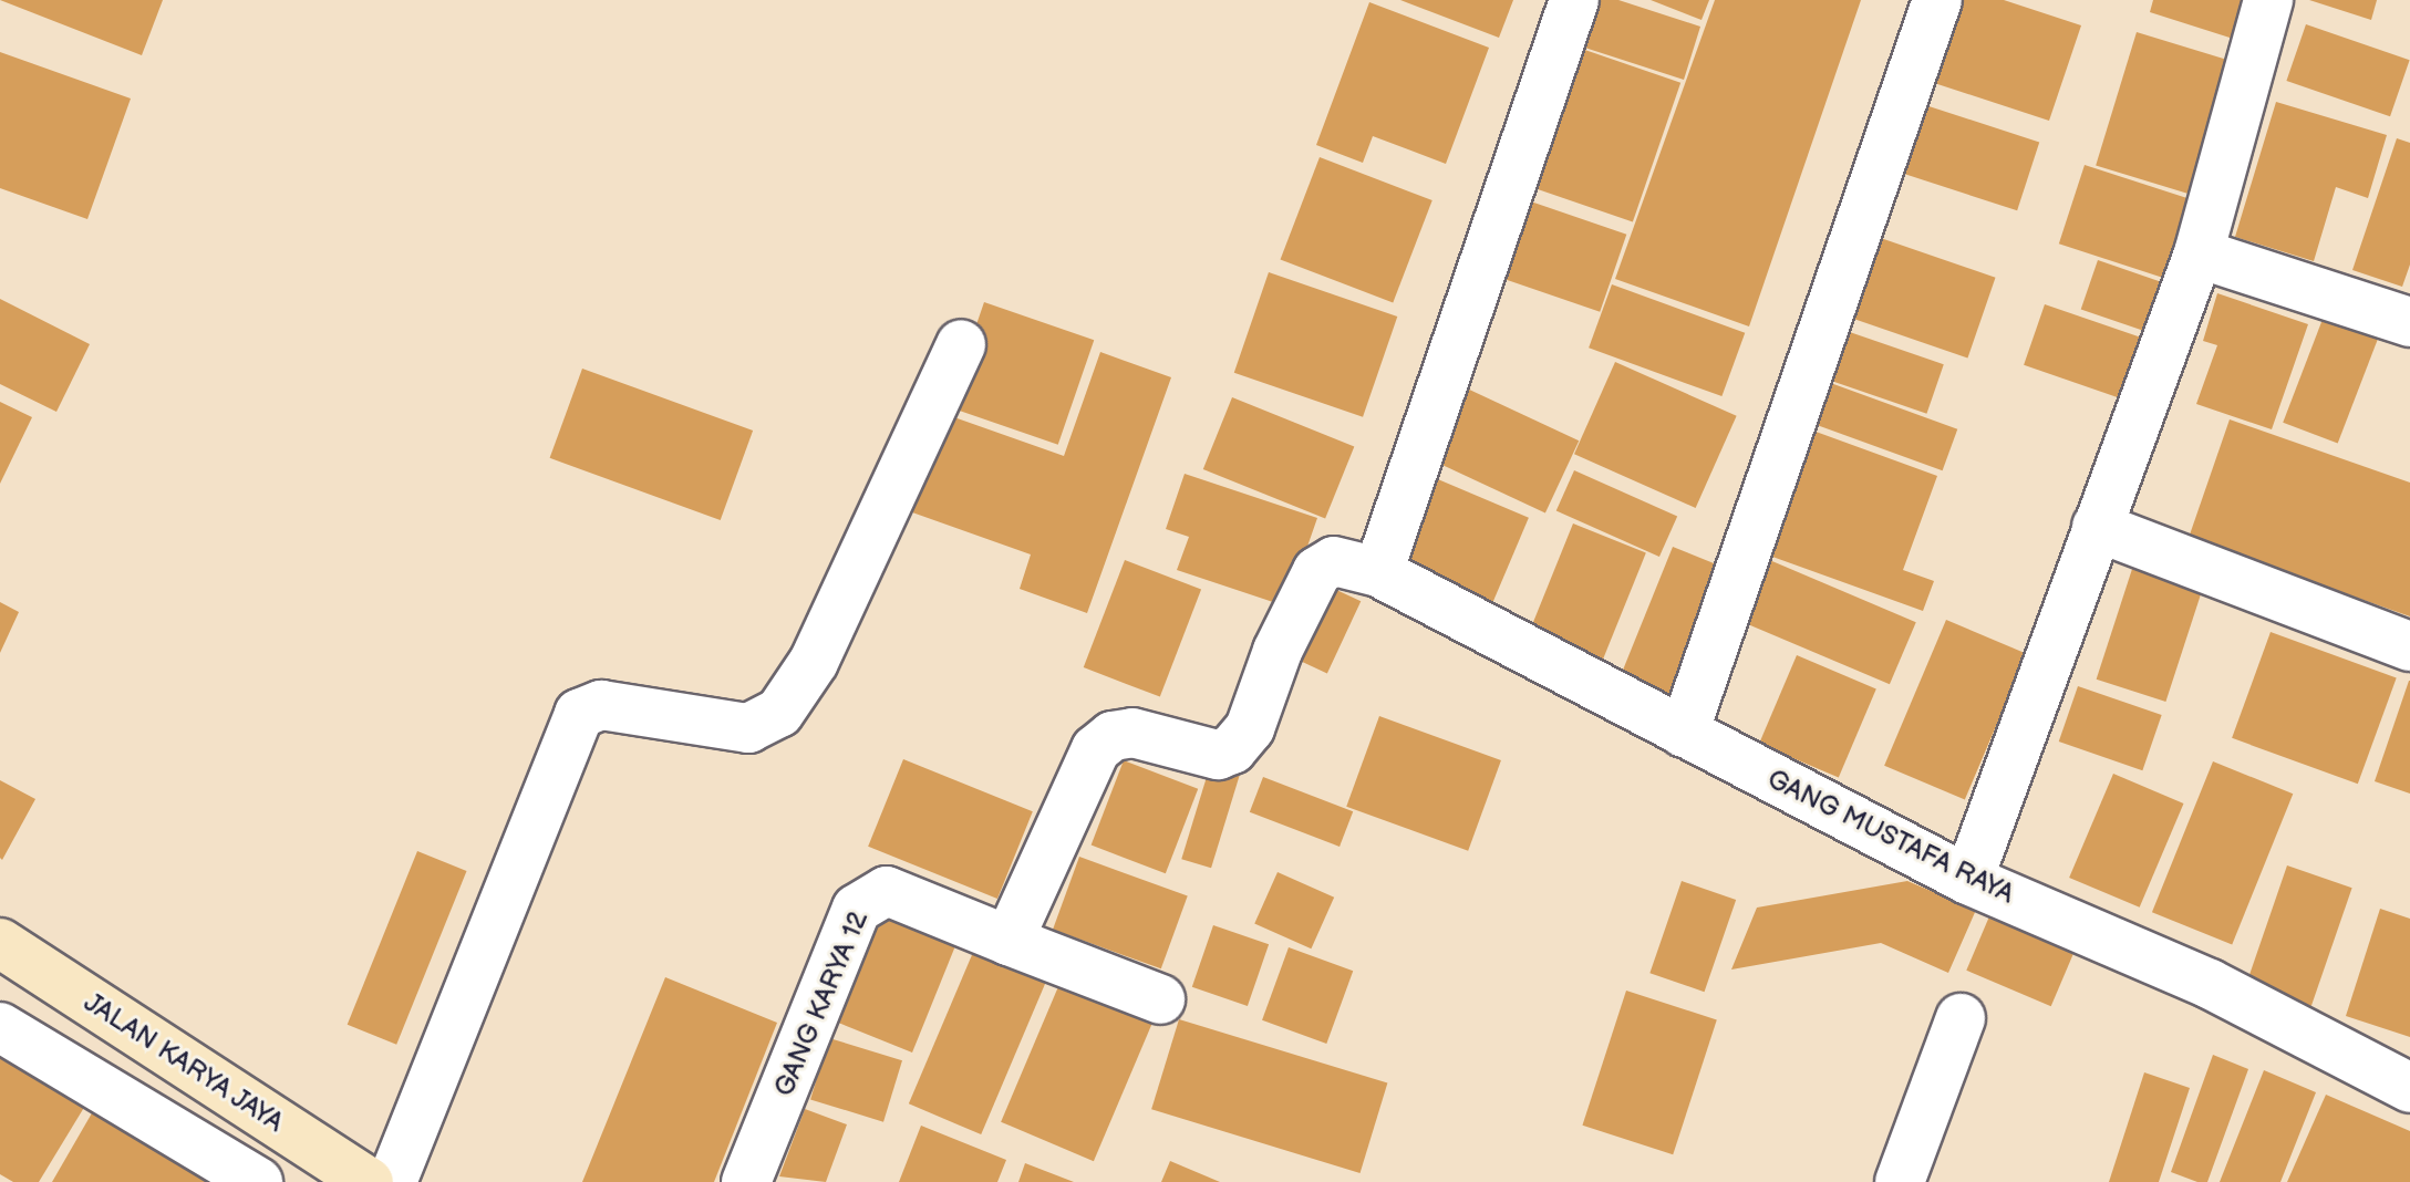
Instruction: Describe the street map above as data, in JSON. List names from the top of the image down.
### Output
{
  "streets": {
    "main road": ["JALAN KARYA JAYA"],
    "street": ["GANG MUSTAFA RAYA", "GANG KARYA 12"]
  },
  "crossings": [
    ["GANG MUSTAFA RAYA", "GANG KARYA 12"]
  ]
}
